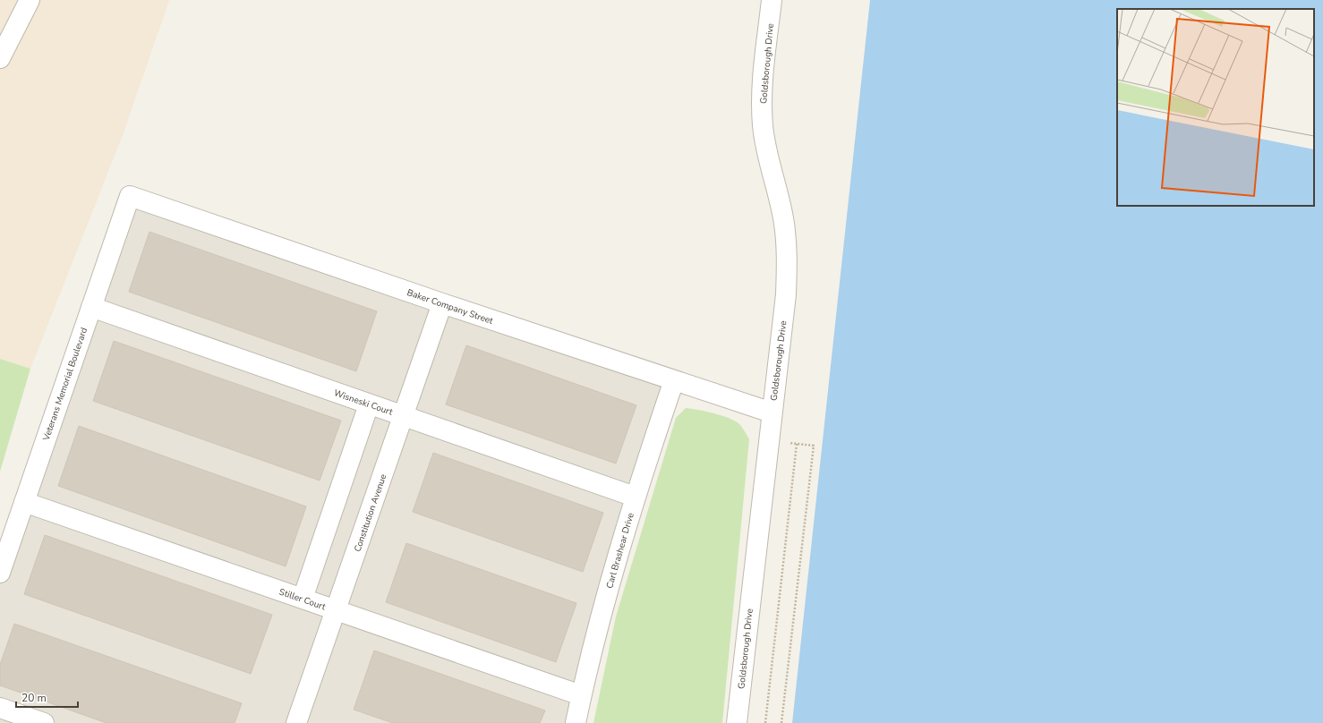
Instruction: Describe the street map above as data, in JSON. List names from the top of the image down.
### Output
{
  "streets": {
    "street": [
      "Goldsborough Drive",
      "Baker Company Street",
      "Veterans Memorial Boulevard",
      "Wisneski Court",
      "Constitution Avenue",
      "Carl Brashear Drive",
      "Stiller Court"
    ]
  },
  "crossings": [
    ["Goldsborough Drive", "Baker Company Street"],
    ["Baker Company Street", "Veterans Memorial Boulevard"],
    ["Baker Company Street", "Constitution Avenue"],
    ["Baker Company Street", "Carl Brashear Drive"],
    ["Veterans Memorial Boulevard", "Wisneski Court"],
    ["Veterans Memorial Boulevard", "Stiller Court"],
    ["Wisneski Court", "Constitution Avenue"],
    ["Wisneski Court", "Carl Brashear Drive"],
    ["Constitution Avenue", "Stiller Court"],
    ["Carl Brashear Drive", "Stiller Court"]
  ],
  "scale_bar": "20 m"
}
